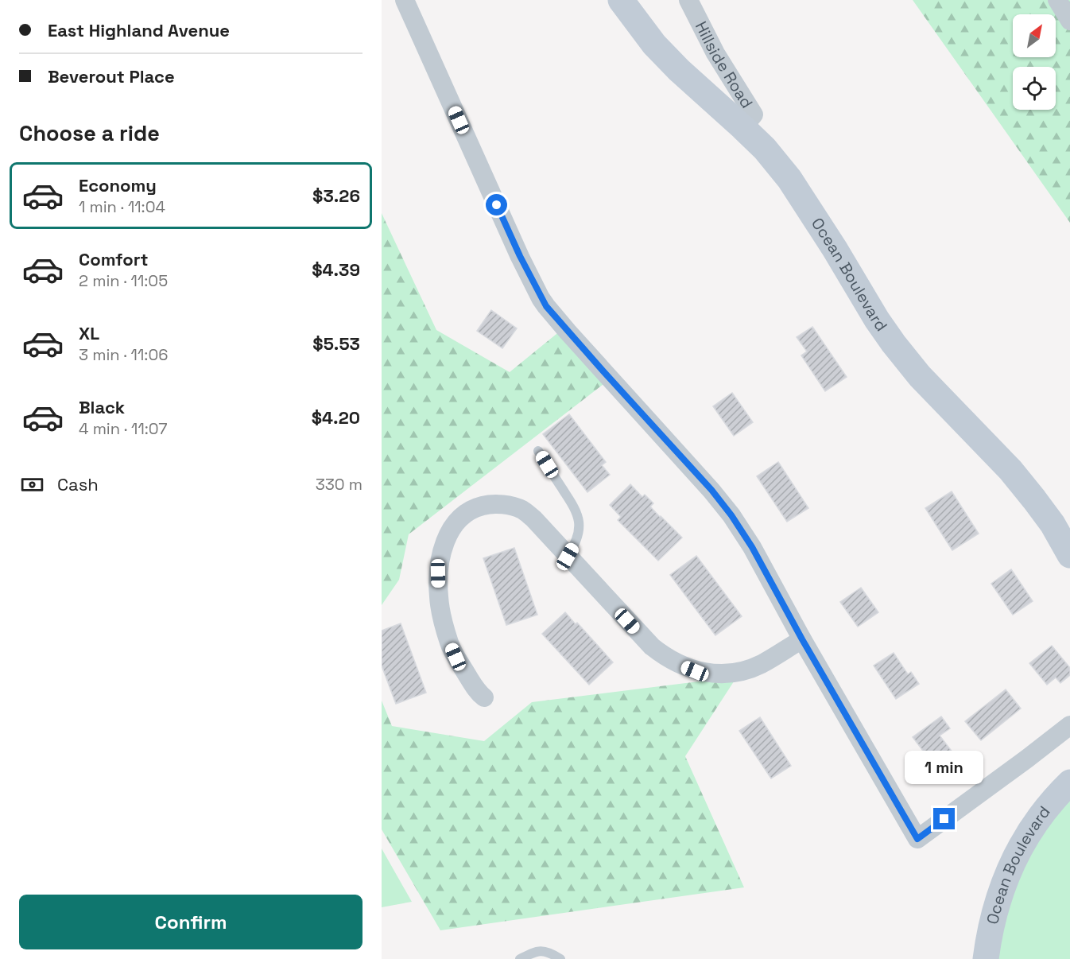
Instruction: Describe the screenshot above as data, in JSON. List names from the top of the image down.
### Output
{
  "streets": {
    "street": ["Hillside Road", "Ocean Boulevard"]
  },
  "crossings": [
    ["Hillside Road", "Ocean Boulevard"]
  ],
  "north": "top right",
  "page": {
    "banner": ["East Highland Avenue", "Beverout Place"],
    "heading": "Choose a ride",
    "list": [
      {
        "name": "Economy",
        "note": "1 min · 11:04",
        "value": "$3.26"
      },
      {
        "name": "Comfort",
        "note": "2 min · 11:05",
        "value": "$4.39"
      },
      {
        "name": "XL",
        "note": "3 min · 11:06",
        "value": "$5.53"
      },
      {
        "name": "Black",
        "note": "4 min · 11:07",
        "value": "$4.20"
      }
    ],
    "pay": ["Cash", "330 m"],
    "bubble": "1 min",
    "buttons": "Confirm"
  }
}
